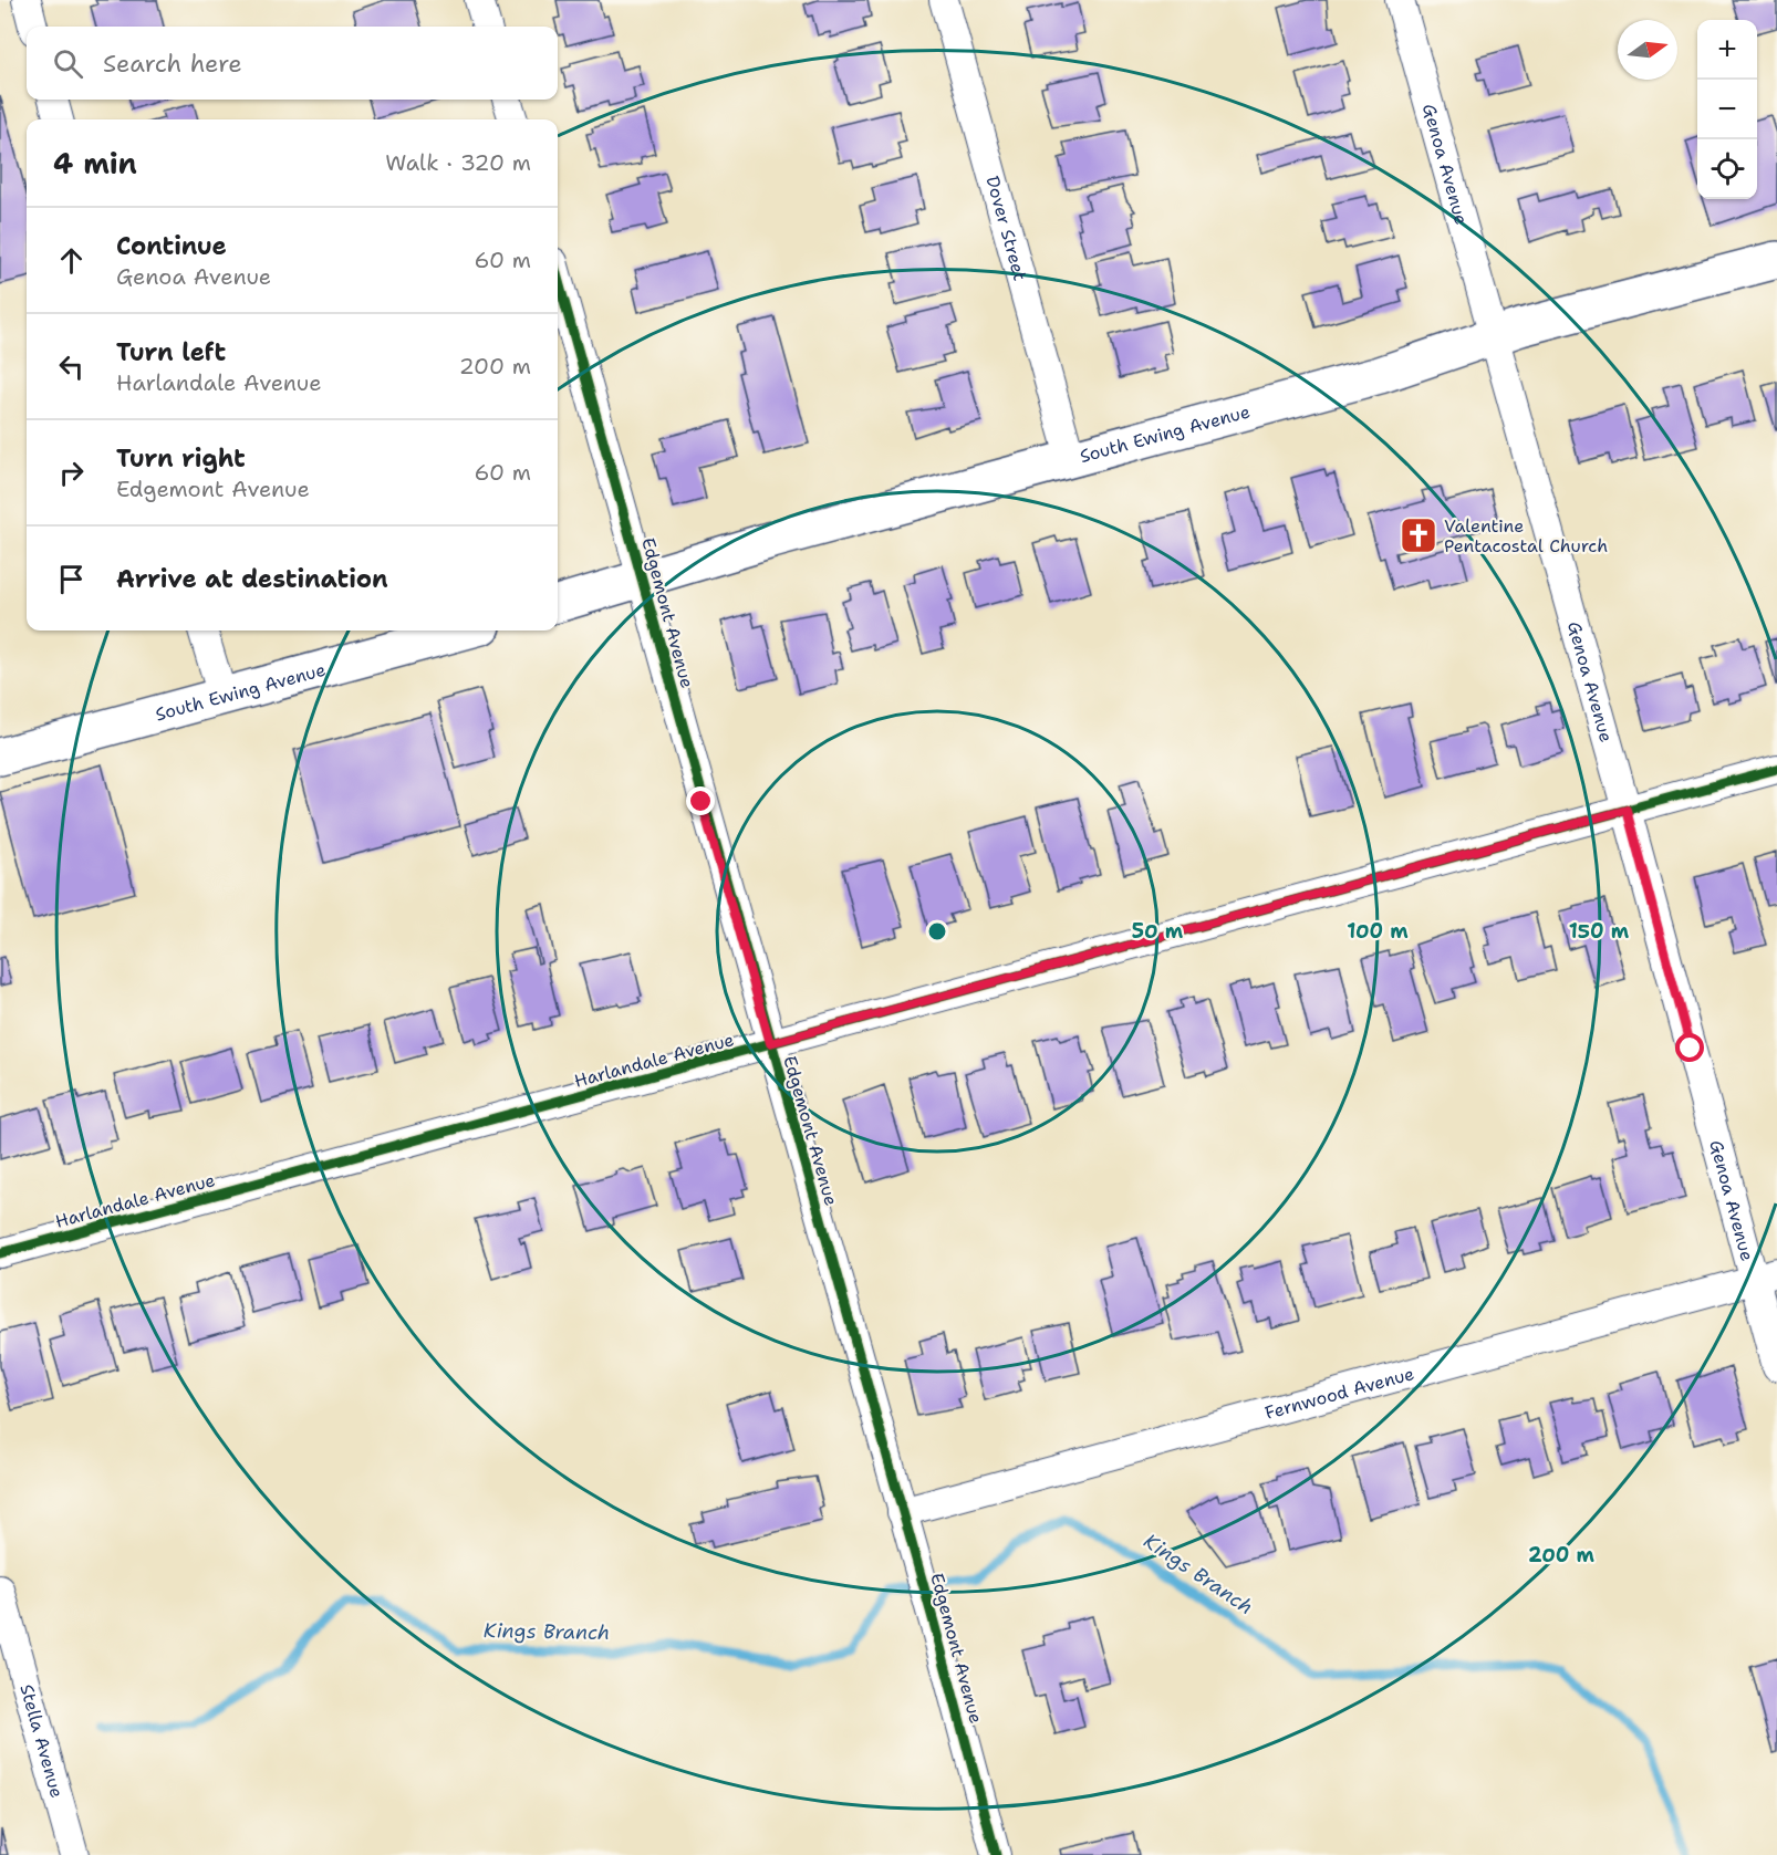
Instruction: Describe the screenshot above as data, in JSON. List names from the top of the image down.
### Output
{
  "streets": {
    "street": [
      "Genoa Avenue",
      "Dover Street",
      "South Ewing Avenue",
      "Edgemont Avenue",
      "Harlandale Avenue",
      "Fernwood Avenue",
      "Stella Avenue"
    ]
  },
  "crossings": [
    ["Genoa Avenue", "South Ewing Avenue"],
    ["Genoa Avenue", "Harlandale Avenue"],
    ["Genoa Avenue", "Fernwood Avenue"],
    ["Dover Street", "South Ewing Avenue"],
    ["South Ewing Avenue", "Edgemont Avenue"],
    ["Edgemont Avenue", "Harlandale Avenue"],
    ["Edgemont Avenue", "Fernwood Avenue"]
  ],
  "water": ["Kings Branch"],
  "places": {
    "church": ["Valentine Pentacostal Church"]
  },
  "north": "right",
  "page": {
    "map_buttons": ["+", "−"],
    "search": "Search here",
    "heading": ["4 min", "Walk · 320 m"],
    "list": [
      ["Continue", "Genoa Avenue", "60 m"],
      ["Turn left", "Harlandale Avenue", "200 m"],
      ["Turn right", "Edgemont Avenue", "60 m"],
      "Arrive at destination"
    ]
  },
  "rings": [
    "50 m",
    "100 m",
    "150 m",
    "200 m"
  ]
}
